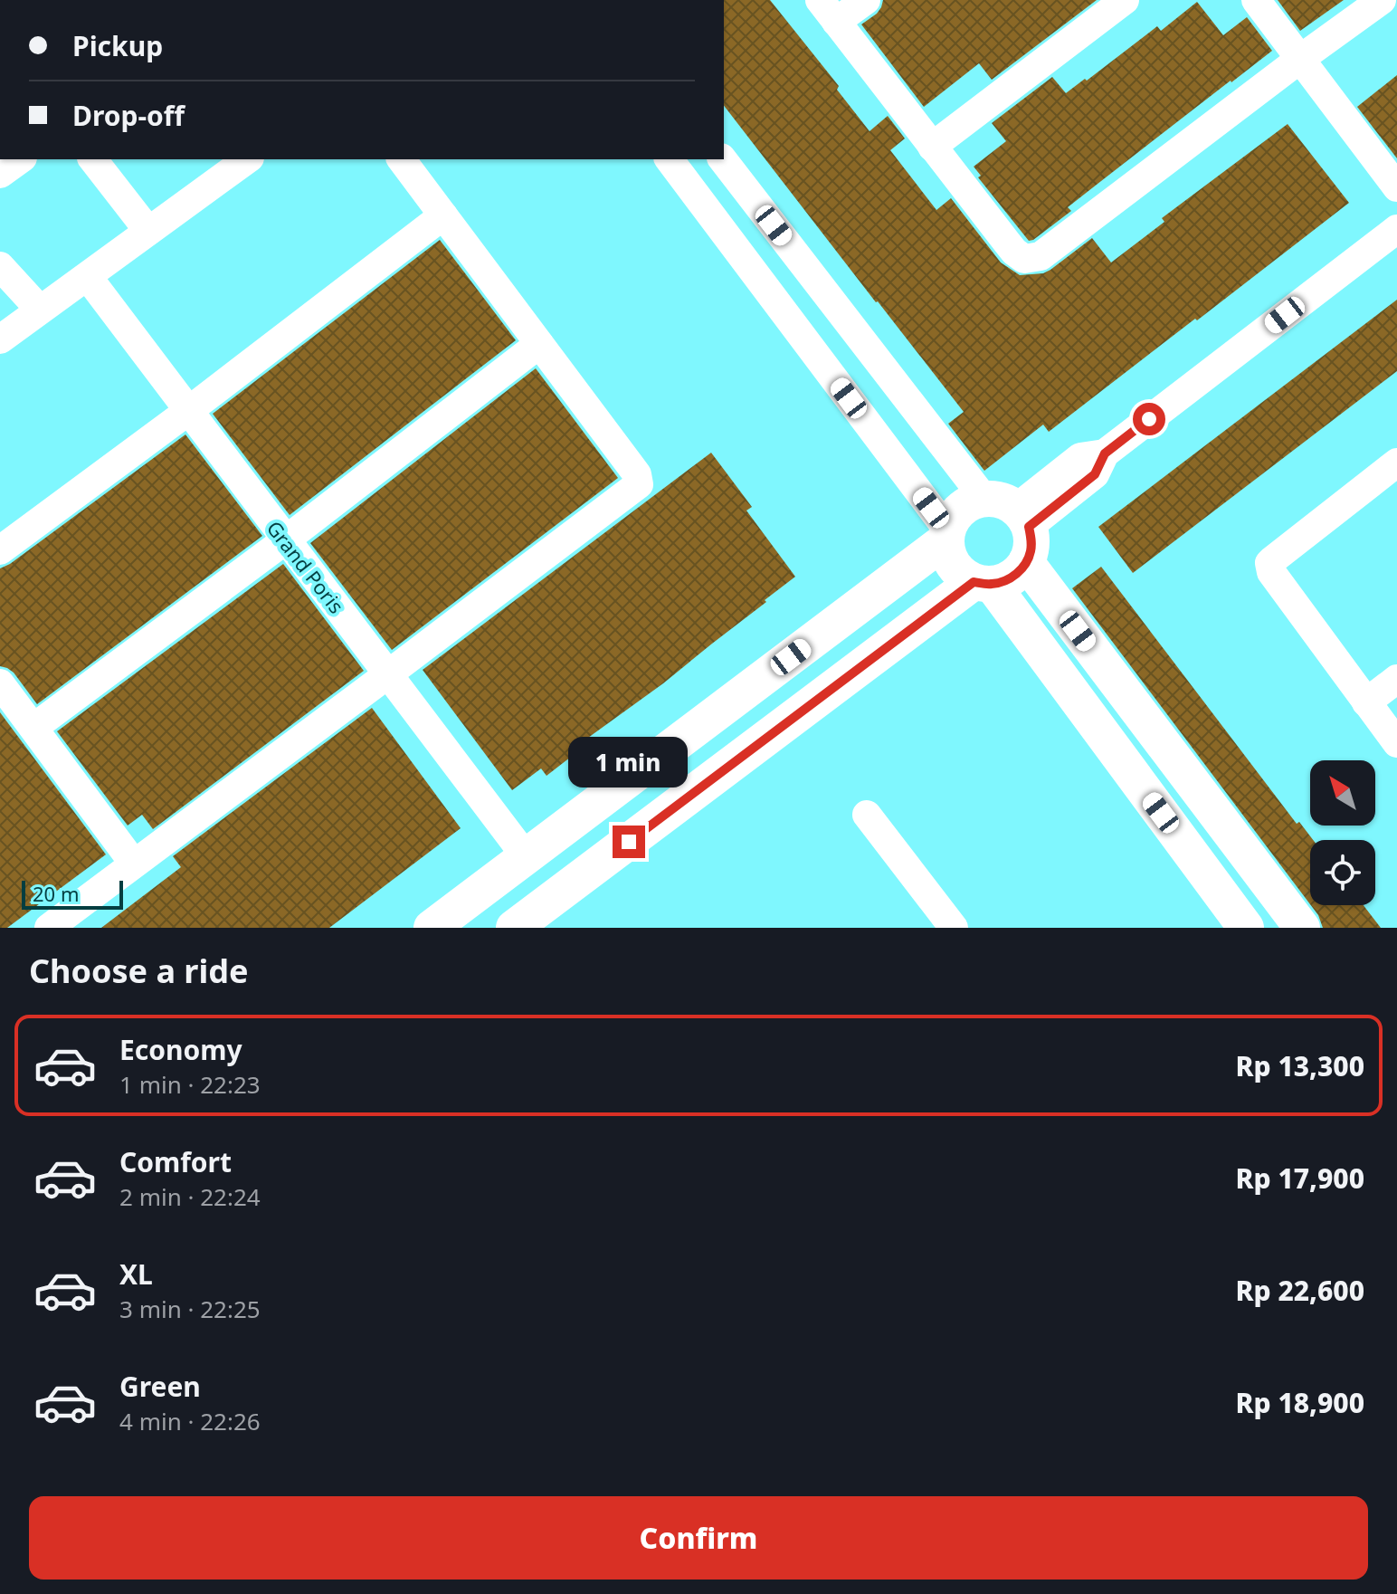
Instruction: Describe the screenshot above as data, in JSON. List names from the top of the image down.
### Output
{
  "streets": {
    "street": ["Grand Poris"]
  },
  "scale_bar": "20 m",
  "north": "top left",
  "page": {
    "banner": ["Pickup", "Drop-off"],
    "bubble": "1 min",
    "scale": "20 m",
    "heading": "Choose a ride",
    "list": [
      {
        "name": "Economy",
        "note": "1 min · 22:23",
        "value": "Rp 13,300"
      },
      {
        "name": "Comfort",
        "note": "2 min · 22:24",
        "value": "Rp 17,900"
      },
      {
        "name": "XL",
        "note": "3 min · 22:25",
        "value": "Rp 22,600"
      },
      {
        "name": "Green",
        "note": "4 min · 22:26",
        "value": "Rp 18,900"
      }
    ],
    "buttons": "Confirm"
  }
}
